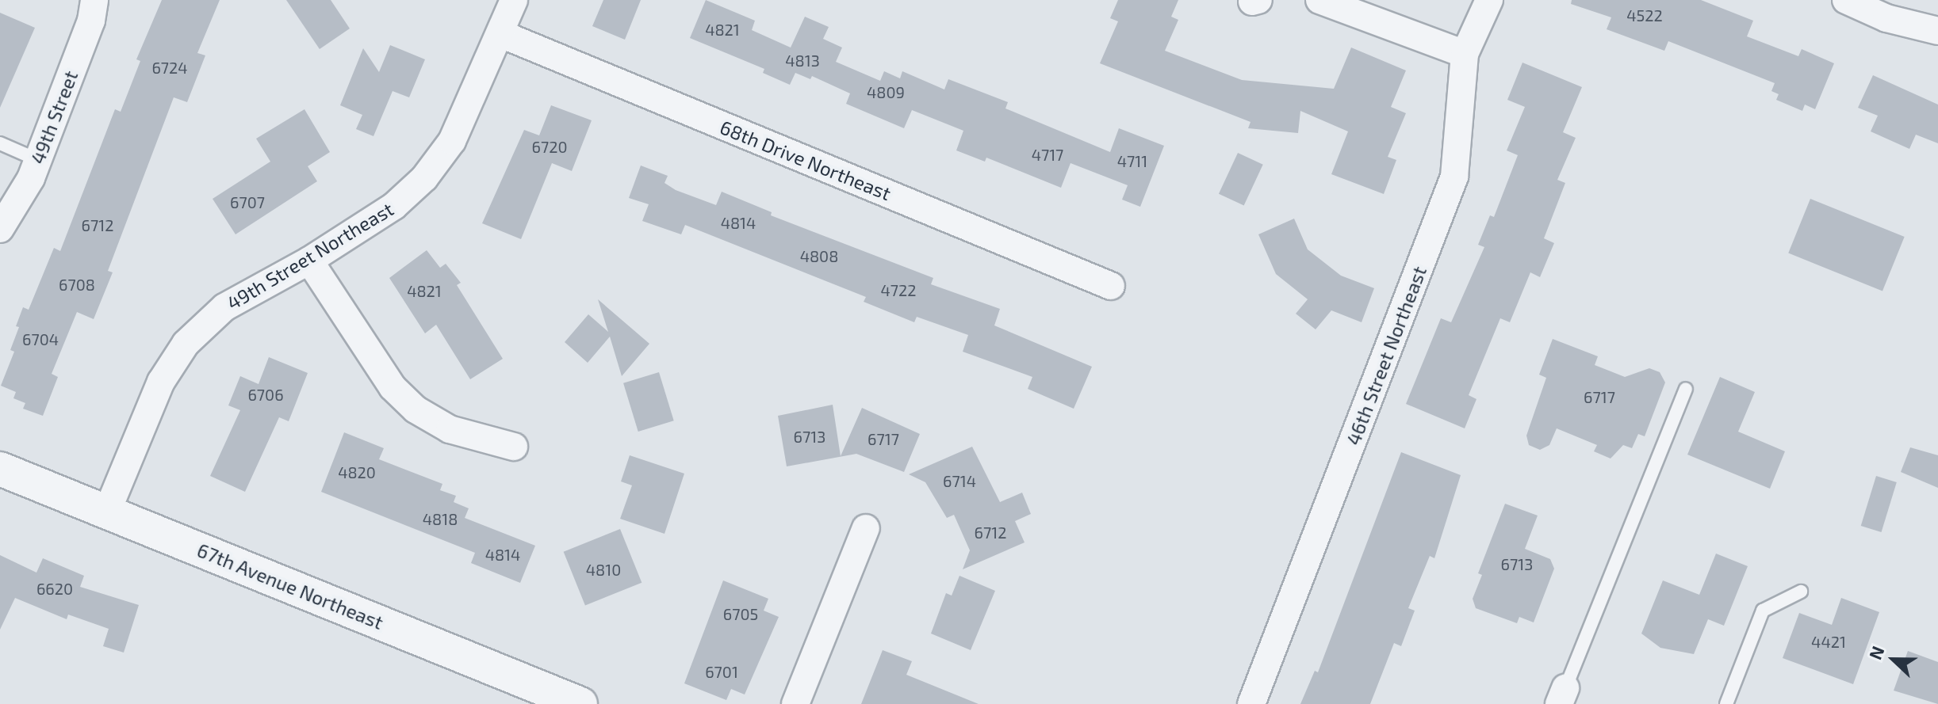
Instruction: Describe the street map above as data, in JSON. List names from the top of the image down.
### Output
{
  "streets": {
    "street": [
      "49th Street",
      "68th Drive Northeast",
      "49th Street Northeast",
      "46th Street Northeast",
      "67th Avenue Northeast"
    ]
  },
  "crossings": [
    ["68th Drive Northeast", "49th Street Northeast"],
    ["49th Street Northeast", "67th Avenue Northeast"]
  ],
  "house_numbers": [
    "4522",
    "4821",
    "4813",
    "6724",
    "4809",
    "6720",
    "4717",
    "4711",
    "6707",
    "4814",
    "6712",
    "4808",
    "6708",
    "4722",
    "4821",
    "6704",
    "6706",
    "6717",
    "6713",
    "6717",
    "4820",
    "6714",
    "4818",
    "6712",
    "4814",
    "6713",
    "4810",
    "6620",
    "6705",
    "4421",
    "6701"
  ],
  "north": "left"
}
